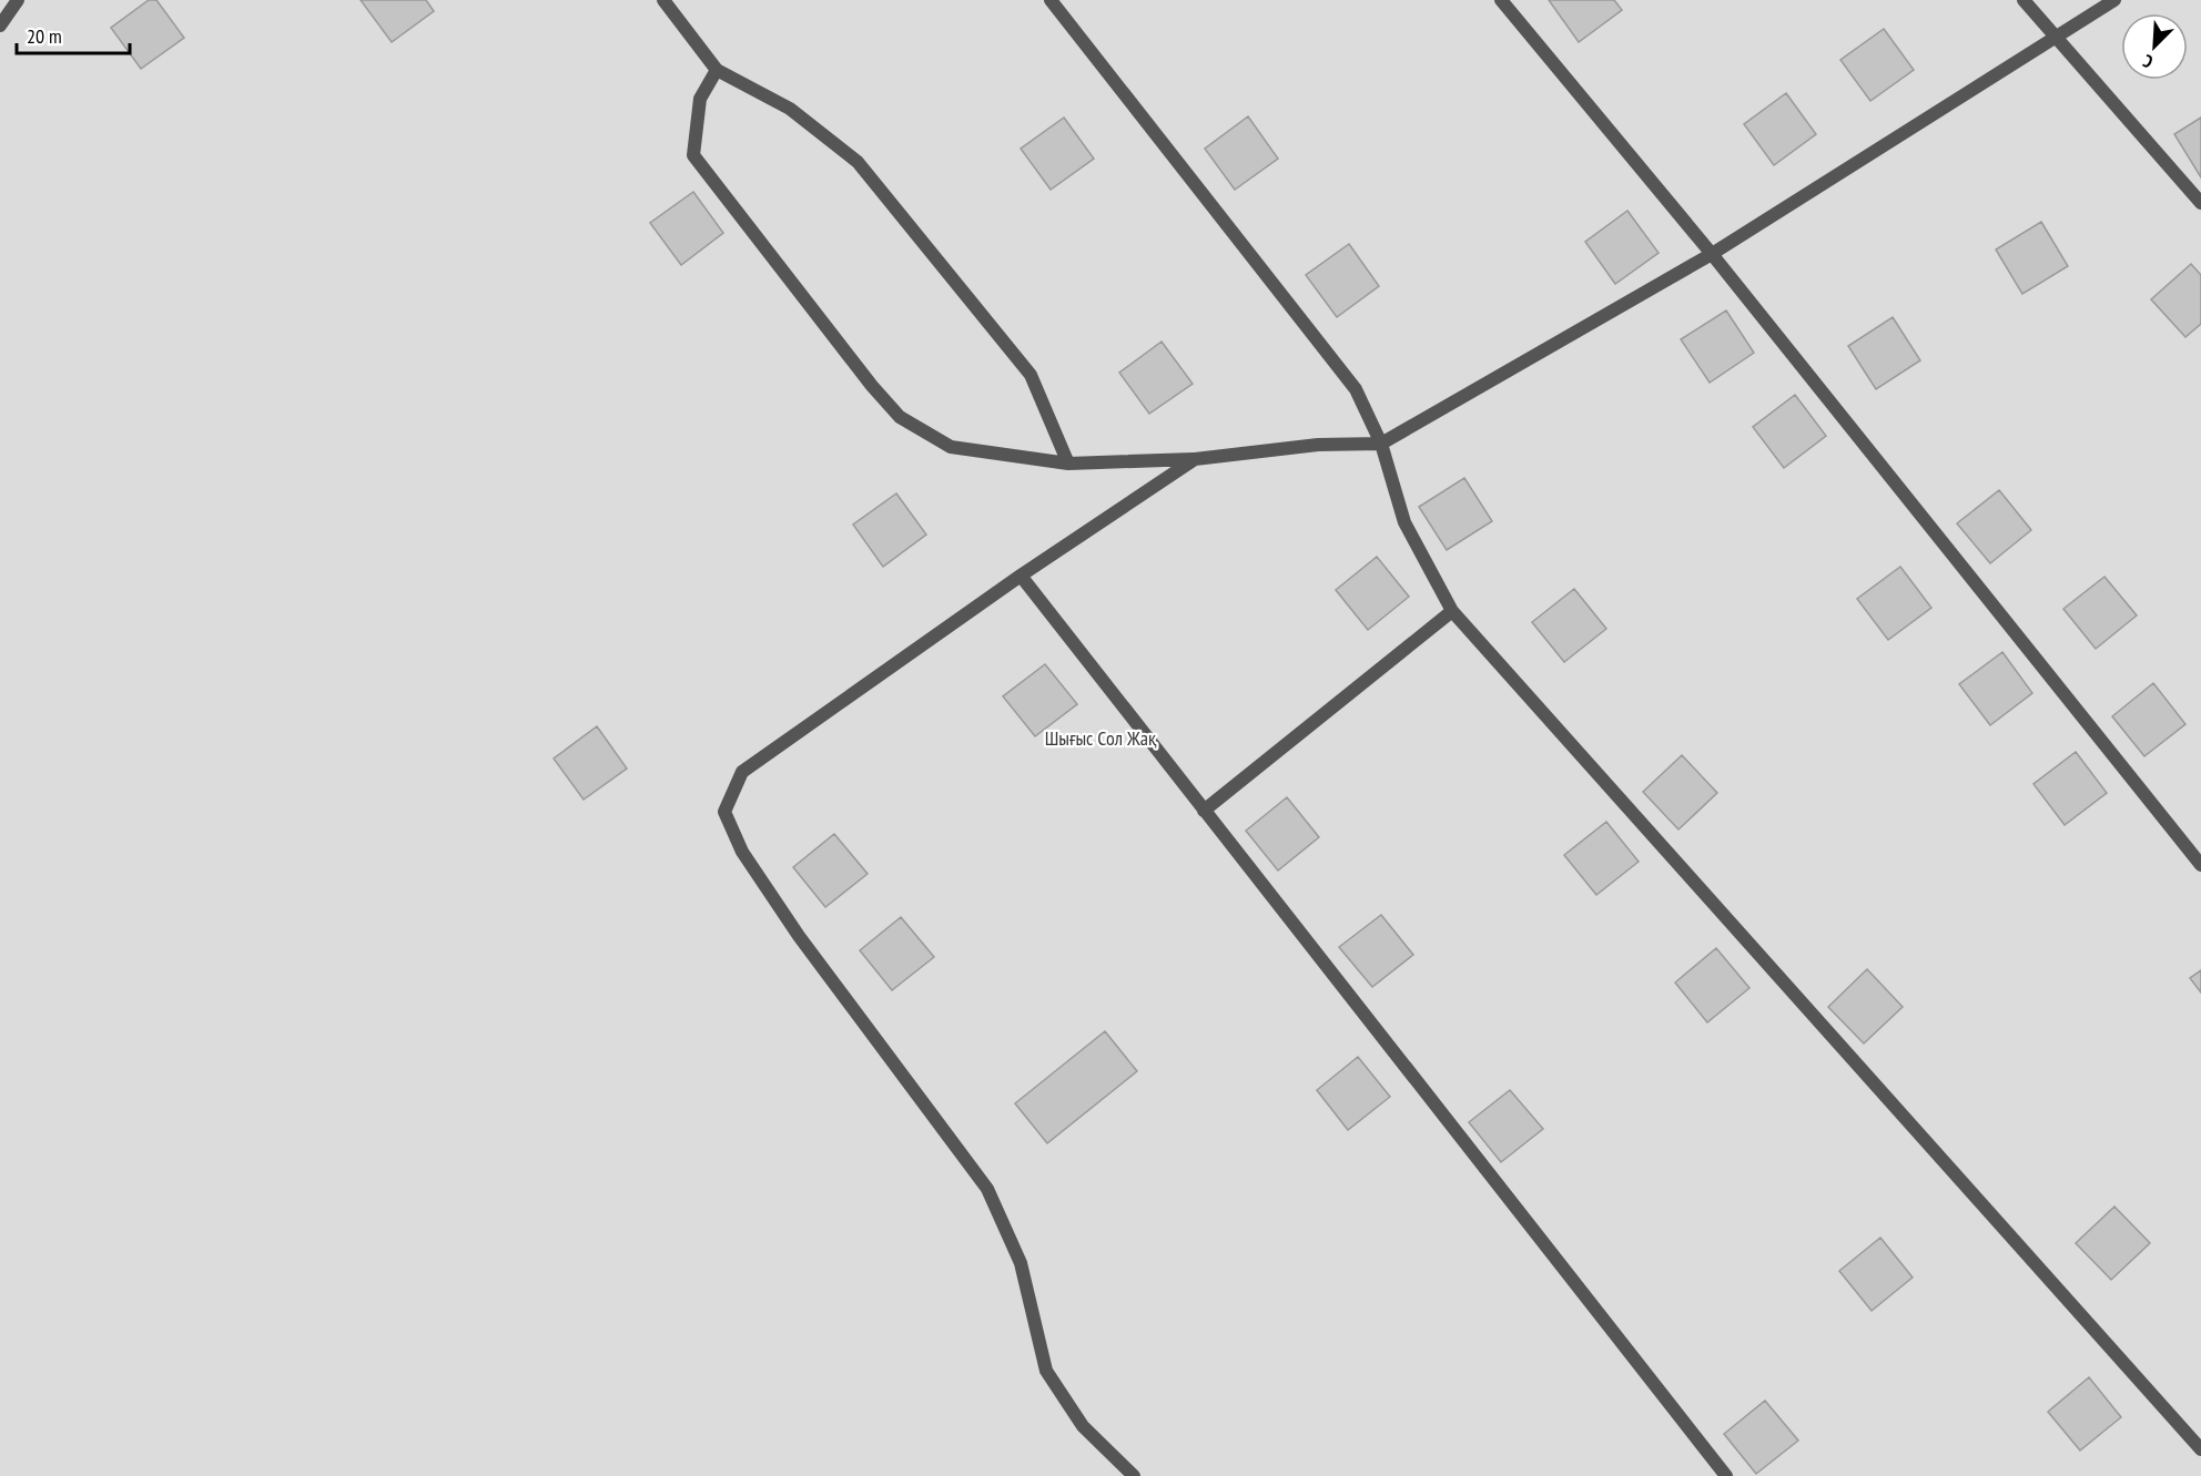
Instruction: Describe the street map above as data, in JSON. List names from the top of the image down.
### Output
{
  "parks": ["Шығыс Сол Жақ"],
  "scale_bar": "20 m",
  "north": "bottom left"
}
